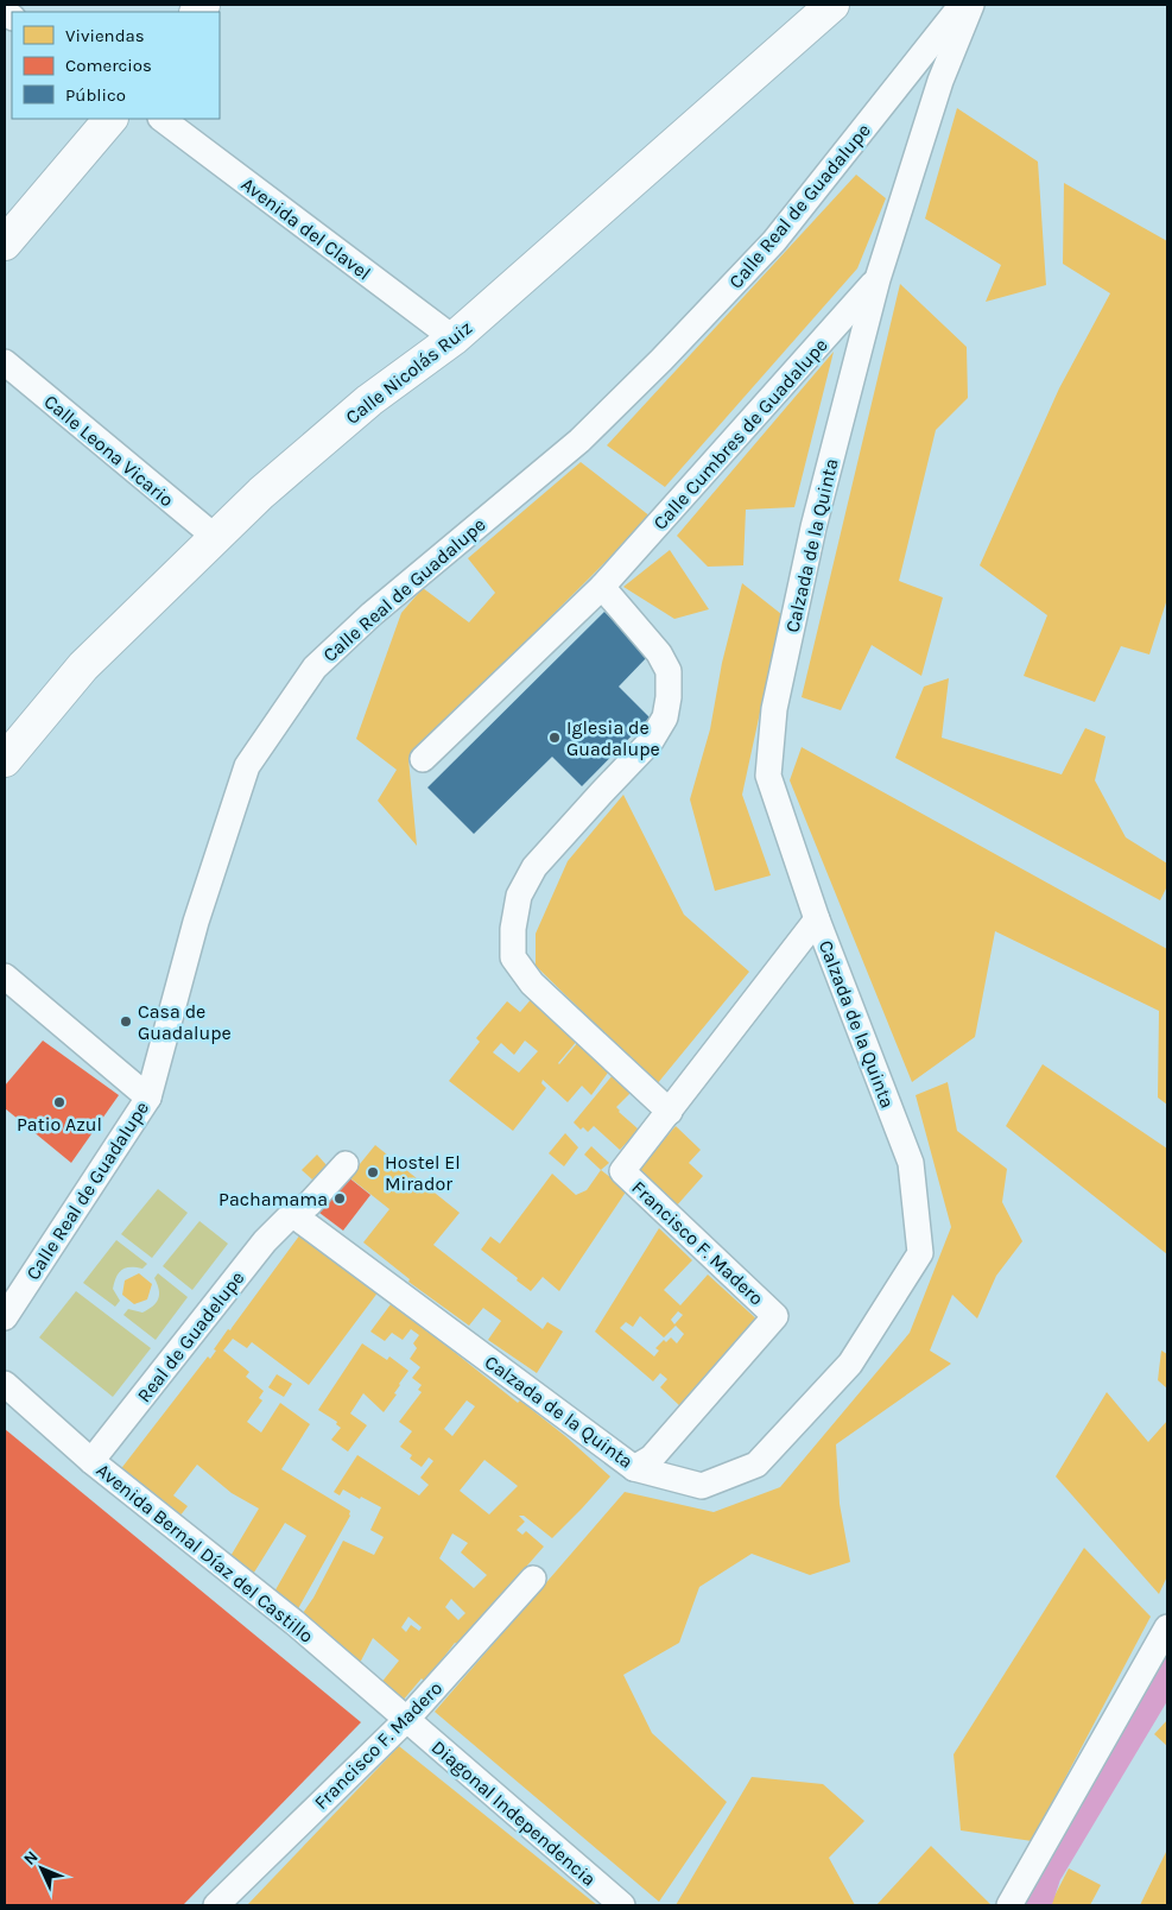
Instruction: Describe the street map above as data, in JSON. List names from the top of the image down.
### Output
{
  "streets": {
    "street": [
      "Calle Real de Guadalupe",
      "Avenida del Clavel",
      "Calle Nicolás Ruiz",
      "Calle Cumbres de Guadalupe",
      "Calle Leona Vicario",
      "Calzada de la Quinta",
      "Francisco F. Madero",
      "Real de Guadelupe",
      "Avenida Bernal Díaz del Castillo",
      "Diagonal Independencia"
    ]
  },
  "crossings": [
    ["Avenida del Clavel", "Calle Nicolás Ruiz"],
    ["Calle Nicolás Ruiz", "Calle Leona Vicario"],
    ["Calle Cumbres de Guadalupe", "Calzada de la Quinta"],
    ["Calzada de la Quinta", "Francisco F. Madero"],
    ["Calzada de la Quinta", "Real de Guadelupe"],
    ["Francisco F. Madero", "Avenida Bernal Díaz del Castillo"],
    ["Francisco F. Madero", "Diagonal Independencia"],
    ["Real de Guadelupe", "Avenida Bernal Díaz del Castillo"],
    ["Avenida Bernal Díaz del Castillo", "Diagonal Independencia"]
  ],
  "places": [
    "Iglesia de Guadalupe",
    "Casa de Guadalupe",
    "Patio Azul",
    "Hostel El Mirador",
    "Pachamama"
  ],
  "legend": ["Viviendas", "Comercios", "Público"],
  "north": "top left"
}
